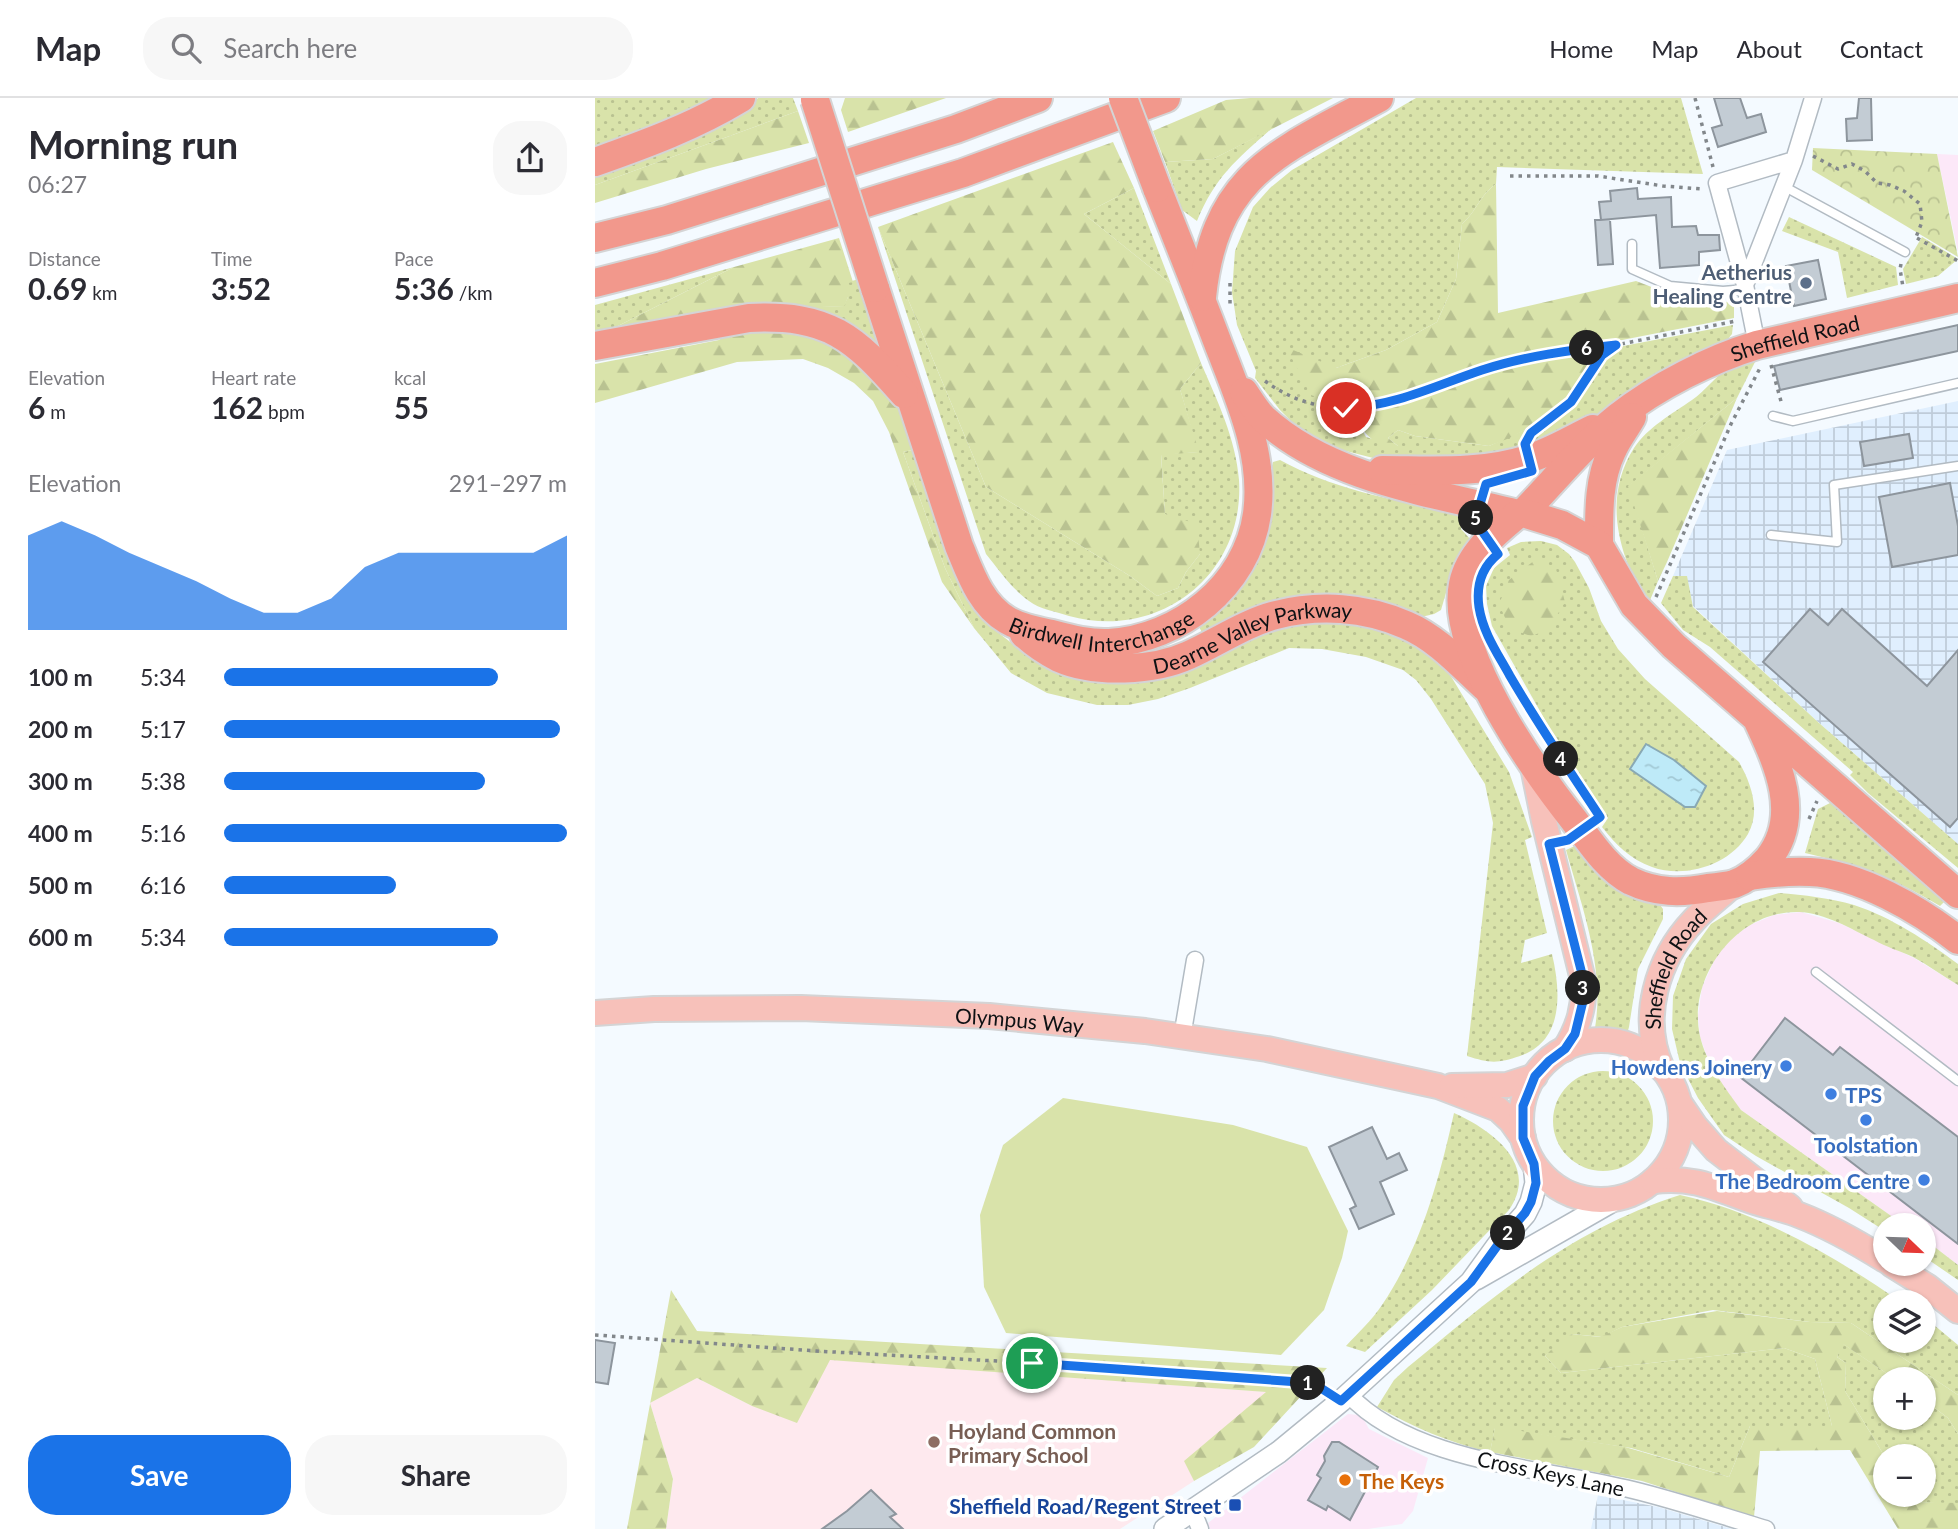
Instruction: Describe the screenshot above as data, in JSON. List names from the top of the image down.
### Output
{
  "streets": {
    "highway": ["Sheffield Road", "Birdwell Interchange", "Dearne Valley Parkway"],
    "main road": ["Olympus Way"],
    "street": ["Cross Keys Lane"]
  },
  "crossings": [
    ["Sheffield Road", "Dearne Valley Parkway"],
    ["Sheffield Road", "Olympus Way"],
    ["Birdwell Interchange", "Dearne Valley Parkway"]
  ],
  "places": {
    "other": [
      "Aetherius Healing Centre",
      "Howdens Joinery",
      "TPS",
      "Toolstation",
      "The Bedroom Centre",
      "Hoyland Common Primary School",
      "The Keys"
    ],
    "transit": ["Sheffield Road/Regent Street"]
  },
  "north": "bottom right",
  "page": {
    "header": "Map",
    "search": "Search here",
    "nav": [
      "Home",
      "Map",
      "About",
      "Contact"
    ],
    "heading": ["Morning run", "06:27"],
    "stats": [
      ["Distance", "0.69 km"],
      ["Time", "3:52"],
      ["Pace", "5:36 /km"],
      ["Elevation", "6 m"],
      ["Heart rate", "162 bpm"],
      ["kcal", "55"]
    ],
    "pins": [
      "6",
      "5",
      "4",
      "3",
      "2",
      "1"
    ],
    "chart": ["Elevation", "291–297 m"],
    "list": [
      {
        "name": "100 m",
        "note": "5:34"
      },
      {
        "name": "200 m",
        "note": "5:17"
      },
      {
        "name": "300 m",
        "note": "5:38"
      },
      {
        "name": "400 m",
        "note": "5:16"
      },
      {
        "name": "500 m",
        "note": "6:16"
      },
      {
        "name": "600 m",
        "note": "5:34"
      }
    ],
    "map_buttons": ["+", "−"],
    "buttons": ["Save", "Share"]
  }
}
